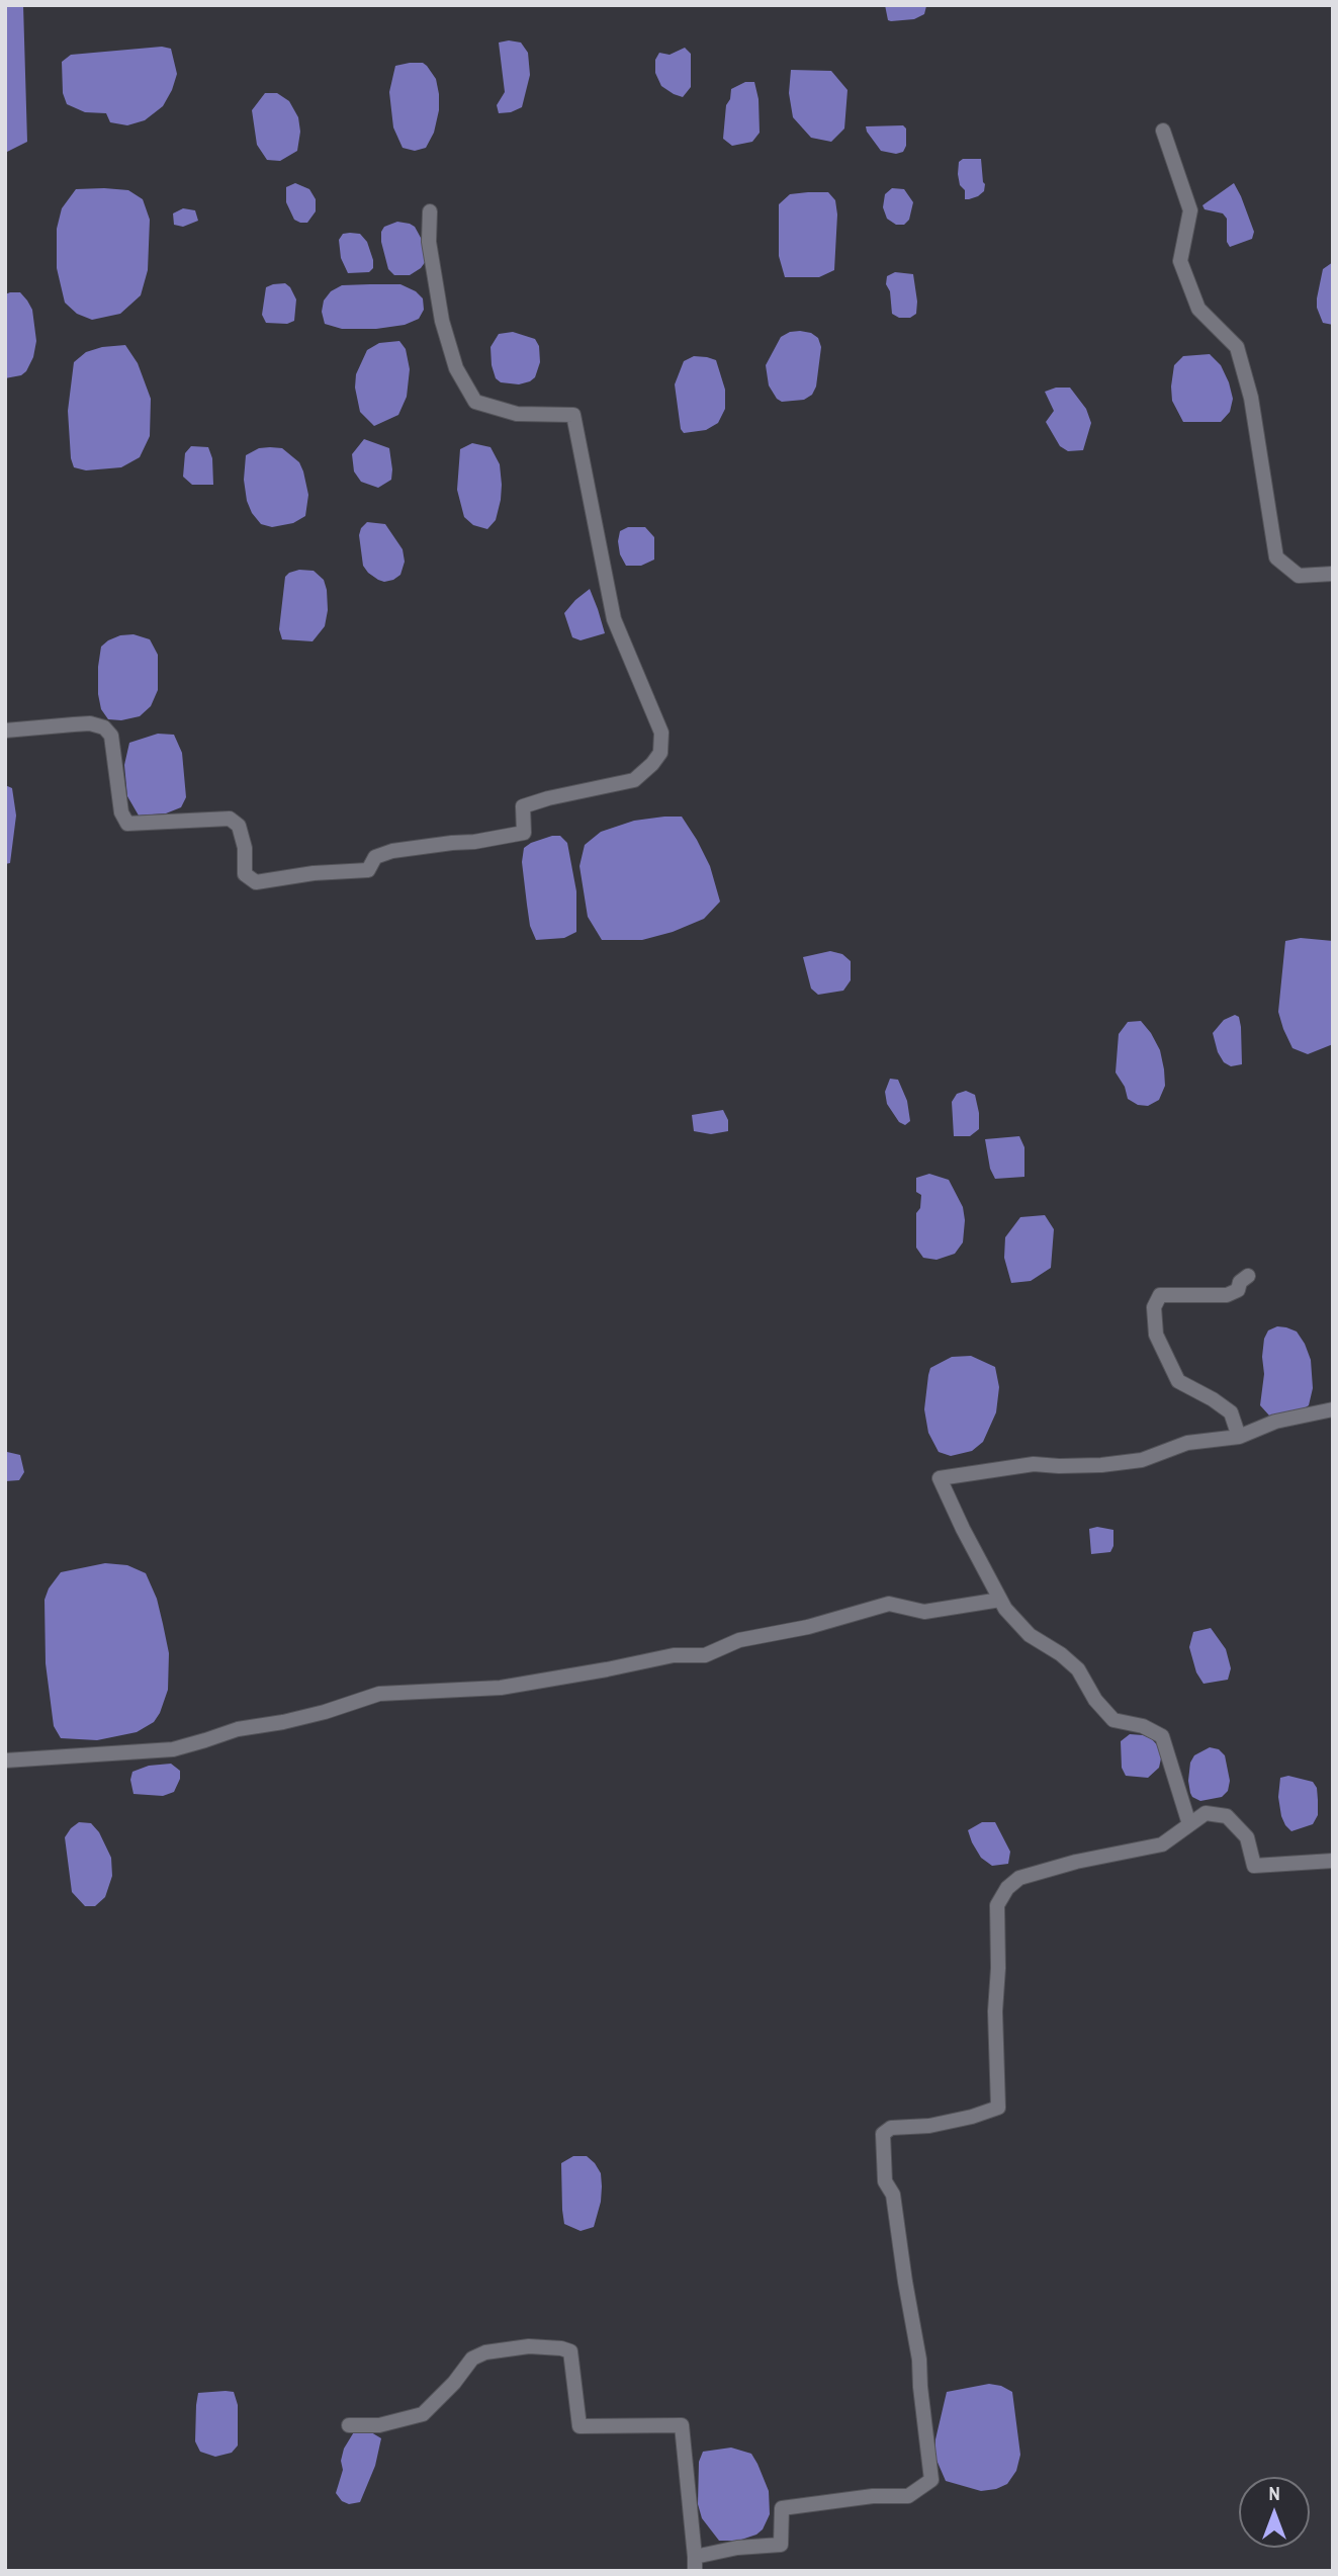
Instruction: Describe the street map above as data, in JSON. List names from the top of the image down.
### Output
{
  "north": "top"
}
